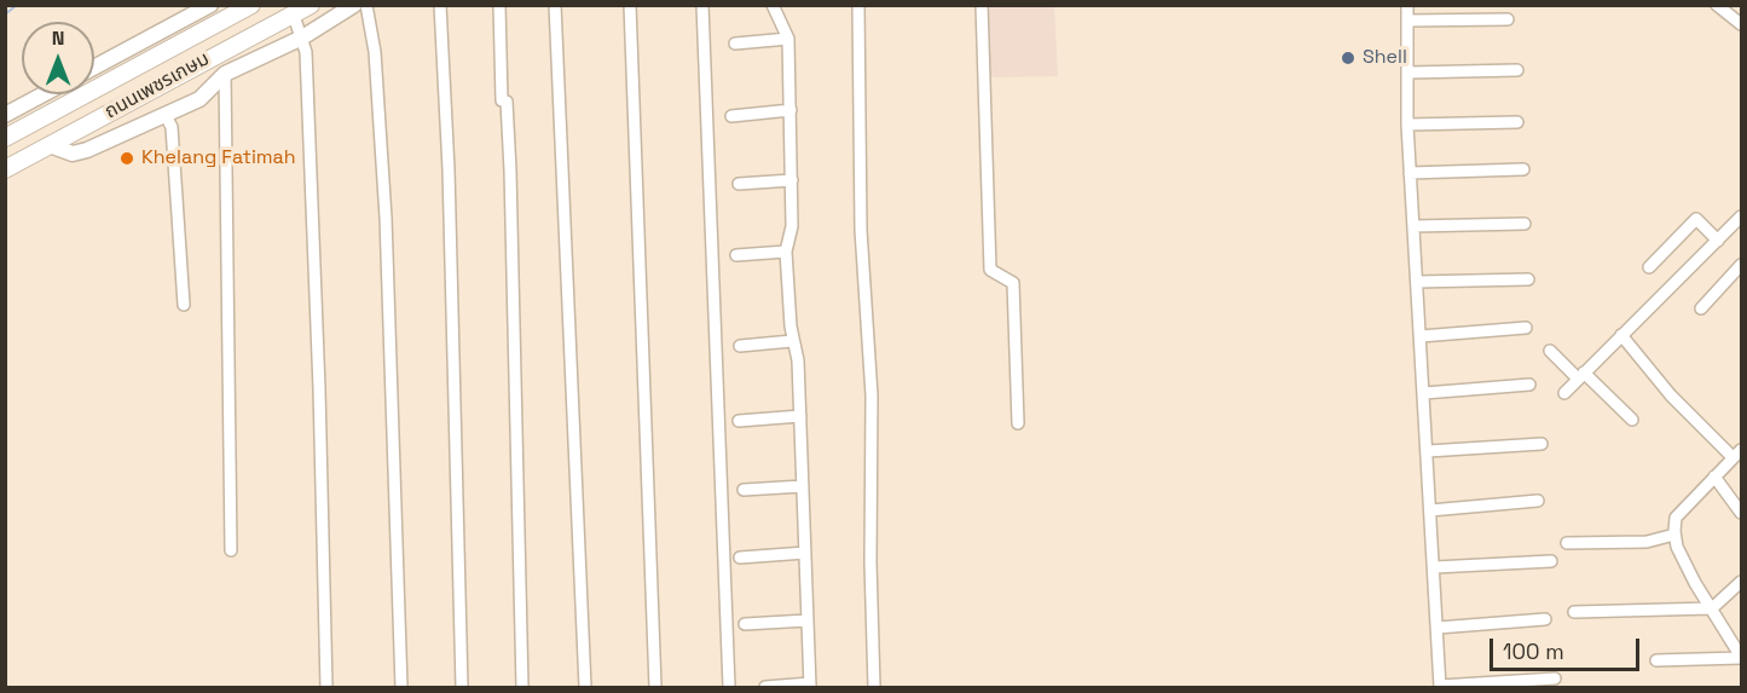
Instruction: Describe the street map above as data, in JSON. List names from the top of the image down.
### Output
{
  "streets": {
    "main road": ["ถนนเพชรเกษม"]
  },
  "places": ["Shell", "Khelang Fatimah"],
  "scale_bar": "100 m",
  "north": "top"
}
